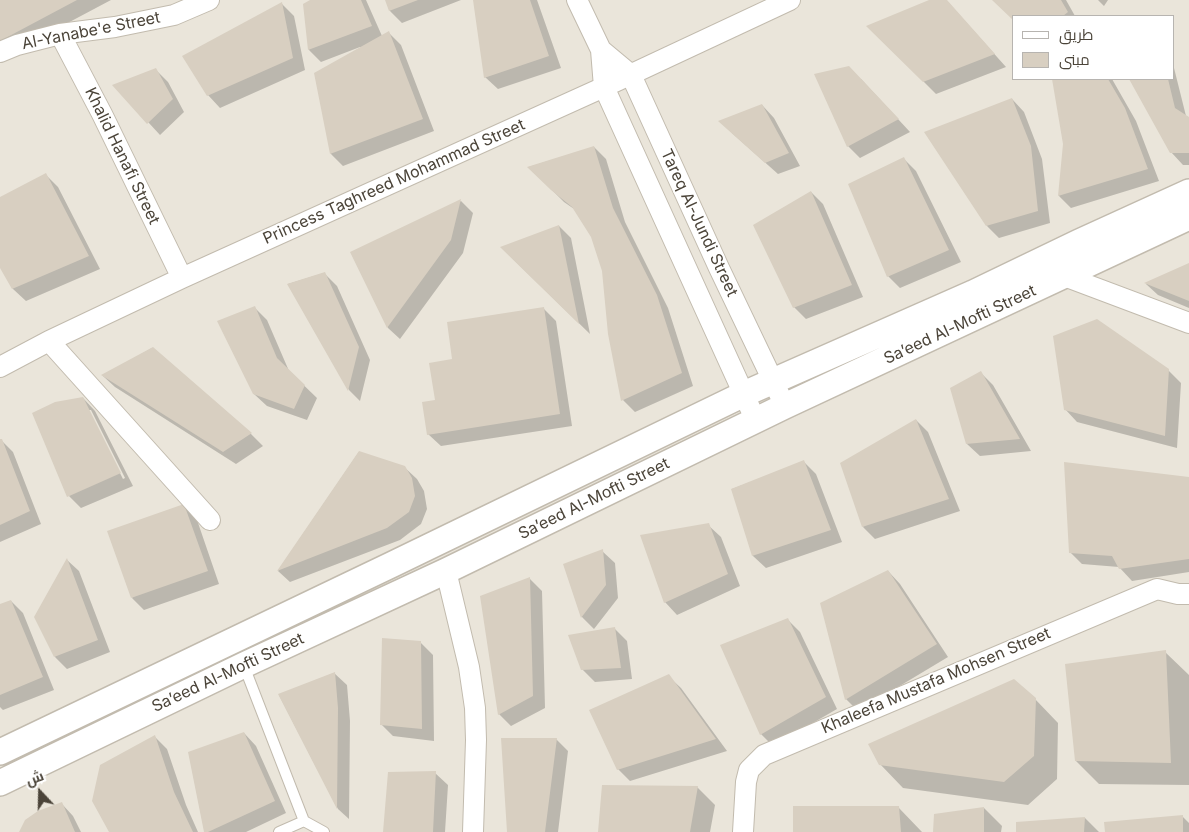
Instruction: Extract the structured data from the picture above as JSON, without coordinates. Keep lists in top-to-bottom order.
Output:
{
  "streets": {
    "street": [
      "Al-Yanabe'e Street",
      "Khalid Hanafi Street",
      "Princess Taghreed Mohammad Street",
      "Tareq Al-Jundi Street",
      "Sa’eed Al-Mofti Street",
      "Khaleefa Mustafa Mohsen Street"
    ]
  },
  "crossings": [
    ["Al-Yanabe'e Street", "Khalid Hanafi Street"],
    ["Khalid Hanafi Street", "Princess Taghreed Mohammad Street"],
    ["Princess Taghreed Mohammad Street", "Tareq Al-Jundi Street"],
    ["Tareq Al-Jundi Street", "Sa’eed Al-Mofti Street"]
  ],
  "legend": ["طريق", "مبنى"],
  "north": "top"
}
